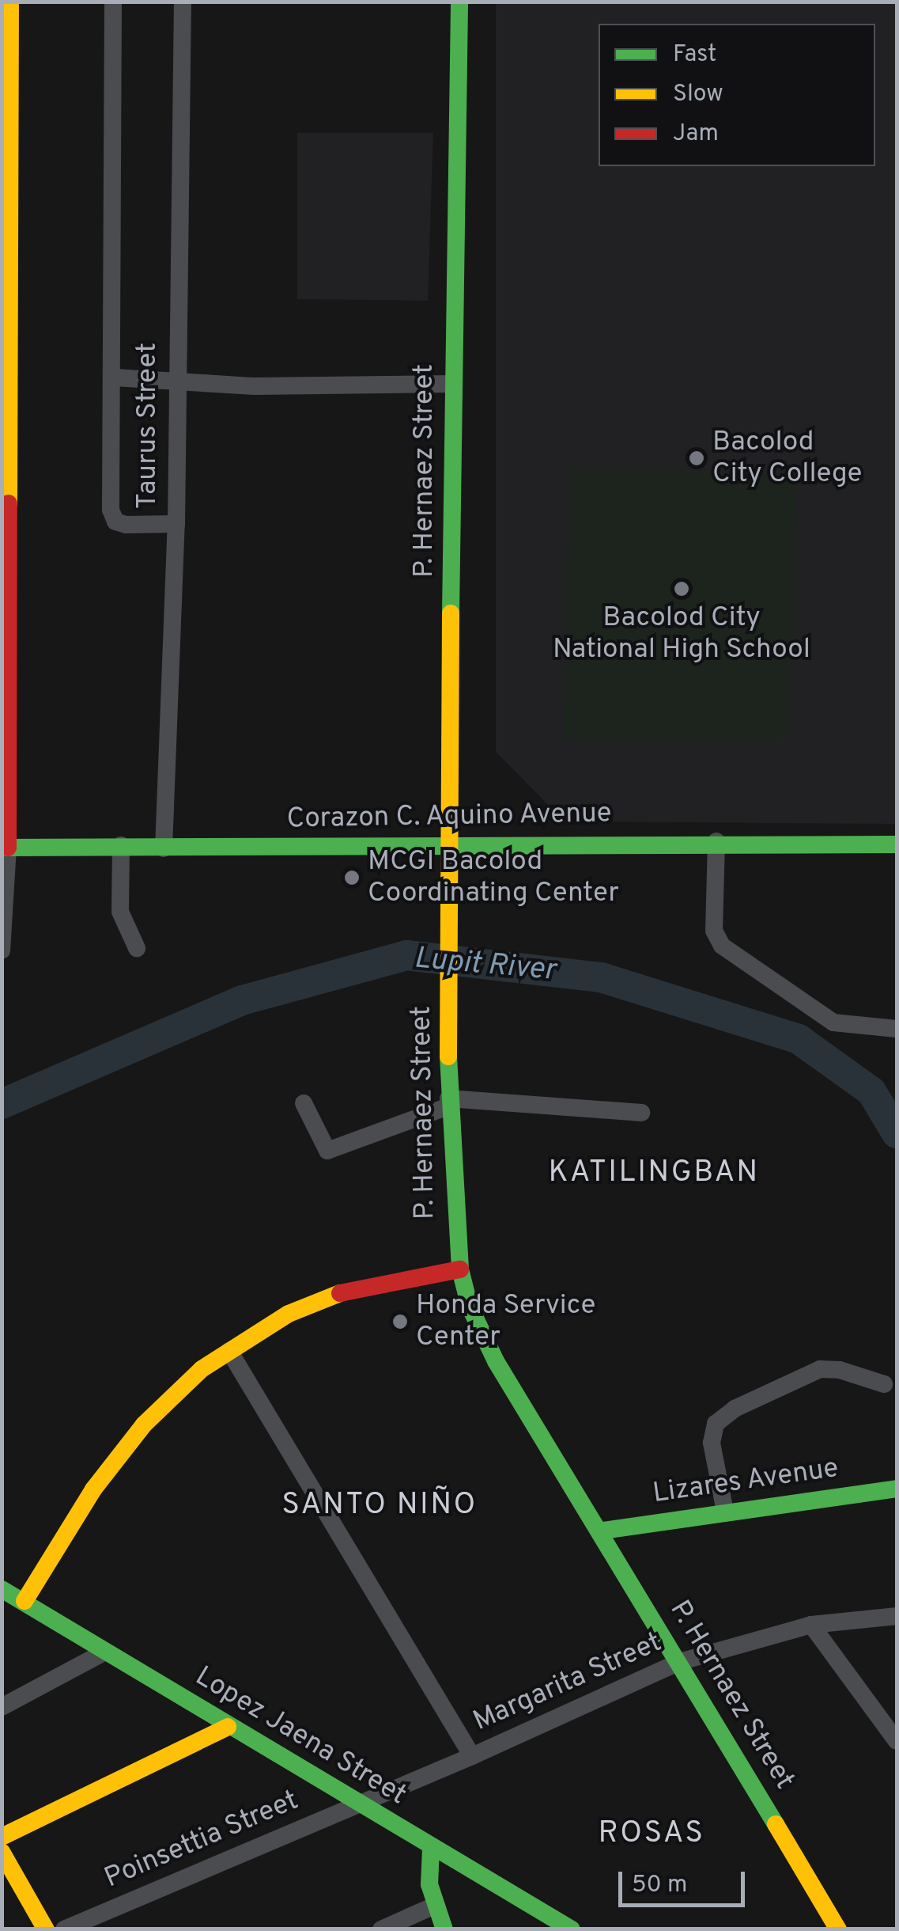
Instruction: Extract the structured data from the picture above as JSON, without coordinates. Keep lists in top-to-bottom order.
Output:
{
  "streets": {
    "main road": [
      "P. Hernaez Street",
      "Corazon C. Aquino Avenue",
      "Lizares Avenue",
      "Lopez Jaena Street"
    ],
    "street": ["Taurus Street", "Margarita Street", "Poinsettia Street"]
  },
  "crossings": [
    ["Taurus Street", "Corazon C. Aquino Avenue"],
    ["P. Hernaez Street", "Corazon C. Aquino Avenue"],
    ["P. Hernaez Street", "Lizares Avenue"],
    ["P. Hernaez Street", "Margarita Street"],
    ["Margarita Street", "Lopez Jaena Street"],
    ["Margarita Street", "Poinsettia Street"],
    ["Lopez Jaena Street", "Poinsettia Street"]
  ],
  "districts": ["KATILINGBAN", "SANTO NIÑO", "ROSAS"],
  "water": ["Lupit River"],
  "places": [
    "Bacolod City College",
    "Bacolod City National High School",
    "MCGI Bacolod Coordinating Center",
    "Honda Service Center"
  ],
  "legend": ["Fast", "Slow", "Jam"],
  "scale_bar": "50 m"
}
